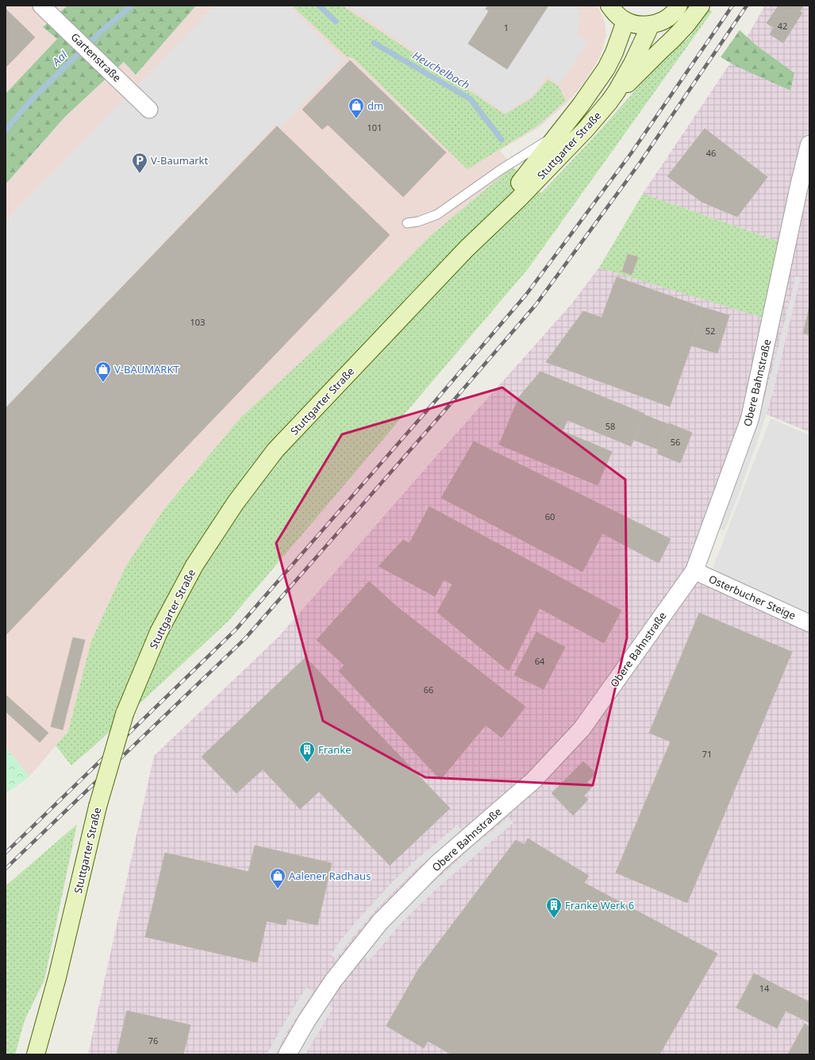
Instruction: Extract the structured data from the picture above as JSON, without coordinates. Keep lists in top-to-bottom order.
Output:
{
  "streets": {
    "main road": ["Stuttgarter Straße"],
    "street": ["Gartenstraße", "Obere Bahnstraße", "Osterbucher Steige"]
  },
  "crossings": [
    ["Obere Bahnstraße", "Osterbucher Steige"]
  ],
  "water": ["Aal", "Heuchelbach"],
  "places": {
    "shop": ["dm", "V-BAUMARKT", "Aalener Radhaus"],
    "parking": ["V-Baumarkt"],
    "building": ["Franke", "Franke Werk 6"]
  },
  "house_numbers": [
    "42",
    "1",
    "101",
    "46",
    "103",
    "52",
    "58",
    "56",
    "60",
    "64",
    "66",
    "71",
    "14",
    "76"
  ]
}
